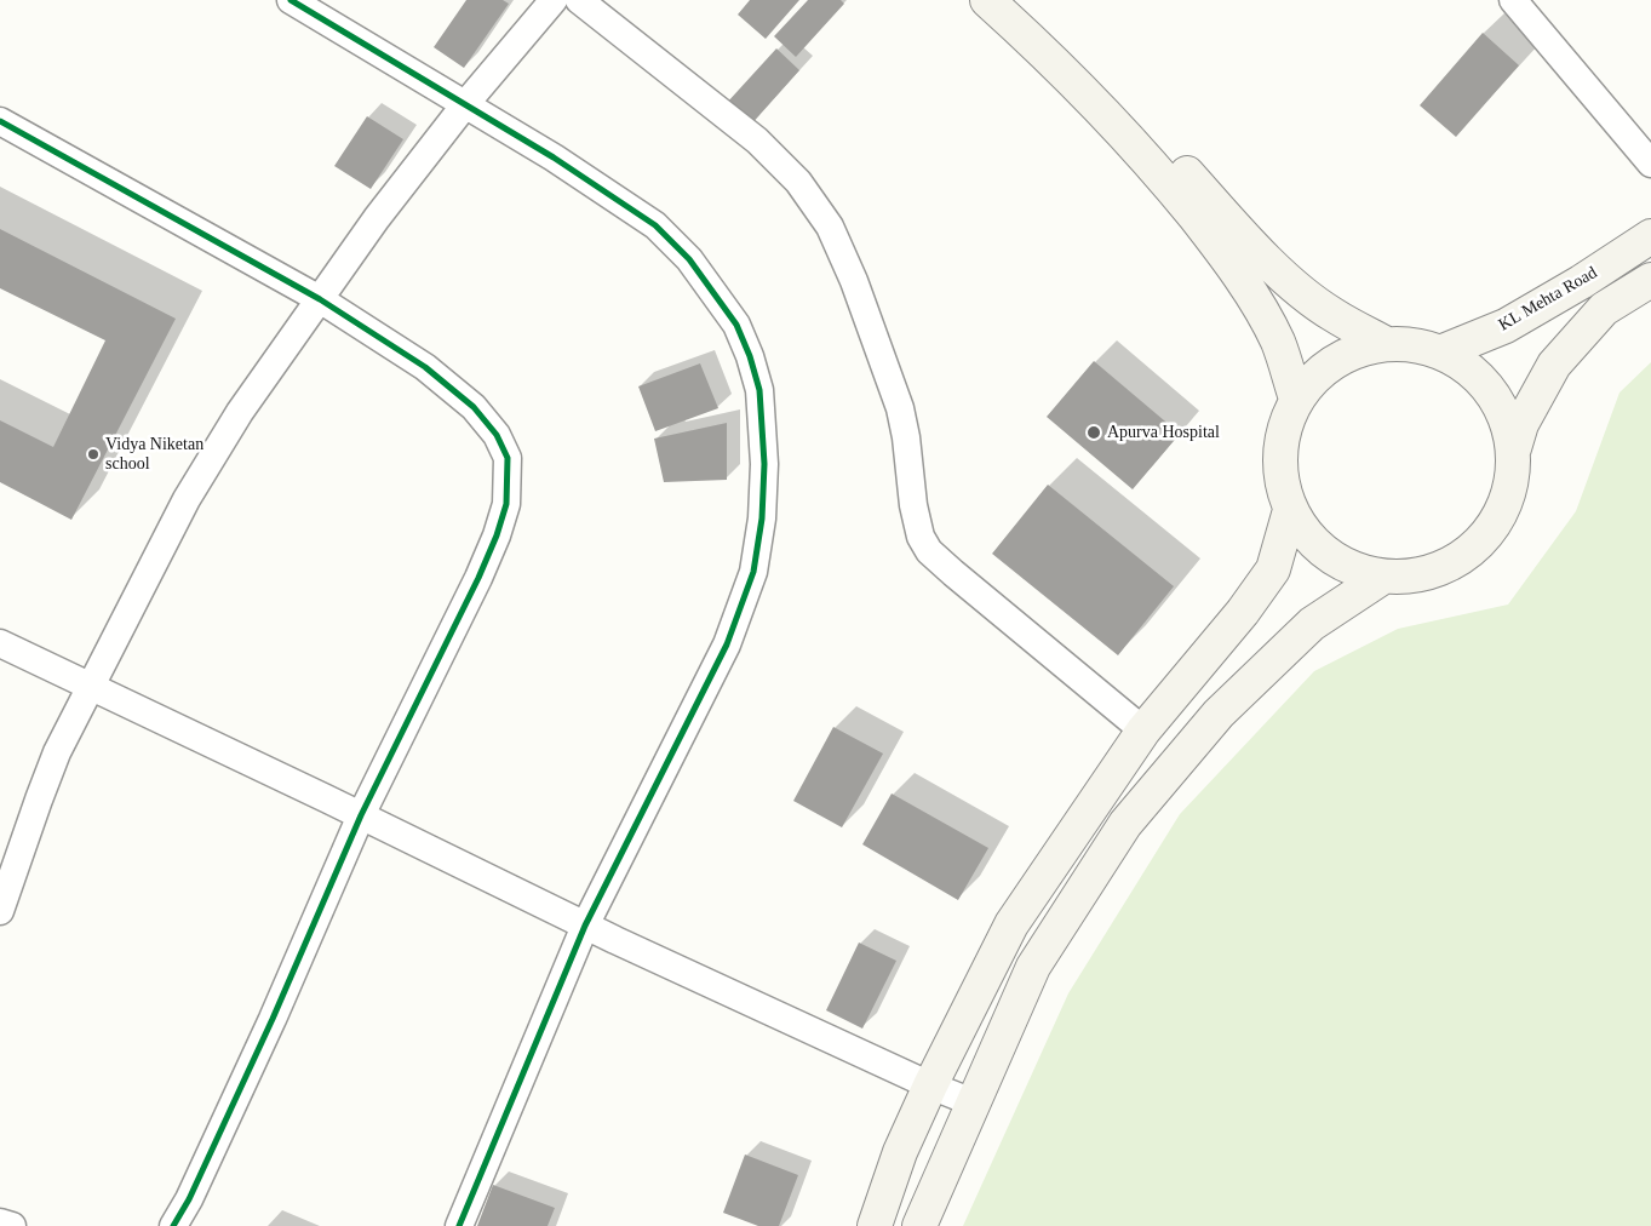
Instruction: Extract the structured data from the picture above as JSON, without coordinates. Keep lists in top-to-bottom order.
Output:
{
  "streets": {
    "street": ["KL Mehta Road"]
  },
  "places": ["Apurva Hospital", "Vidya Niketan school"]
}
